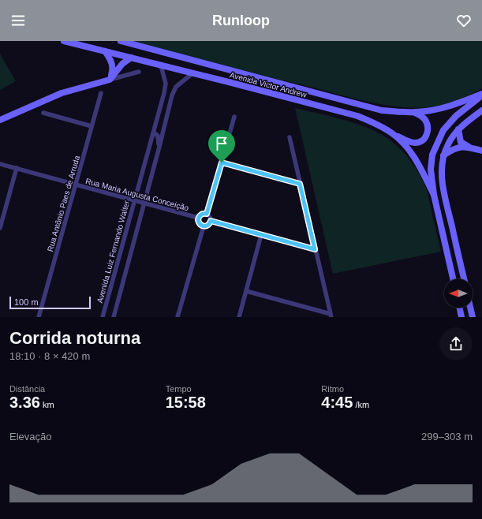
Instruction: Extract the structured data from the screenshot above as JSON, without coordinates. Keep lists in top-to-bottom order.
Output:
{
  "streets": {
    "main road": ["Avenida Victor Andrew"],
    "street": ["Rua Maria Augusta Conceição", "Rua Antônio Paes de Arruda", "Avenida Luiz Fernando Walter"]
  },
  "crossings": [
    ["Avenida Victor Andrew", "Avenida Luiz Fernando Walter"],
    ["Rua Maria Augusta Conceição", "Rua Antônio Paes de Arruda"],
    ["Rua Maria Augusta Conceição", "Avenida Luiz Fernando Walter"]
  ],
  "scale_bar": "100 m",
  "north": "left",
  "page": {
    "header": "Runloop",
    "scale": "100 m",
    "heading": ["Corrida noturna", "18:10 · 8 × 420 m"],
    "stats": [
      ["Distância", "3.36 km"],
      ["Tempo", "15:58"],
      ["Ritmo", "4:45 /km"]
    ],
    "chart": ["Elevação", "299–303 m"]
  }
}
